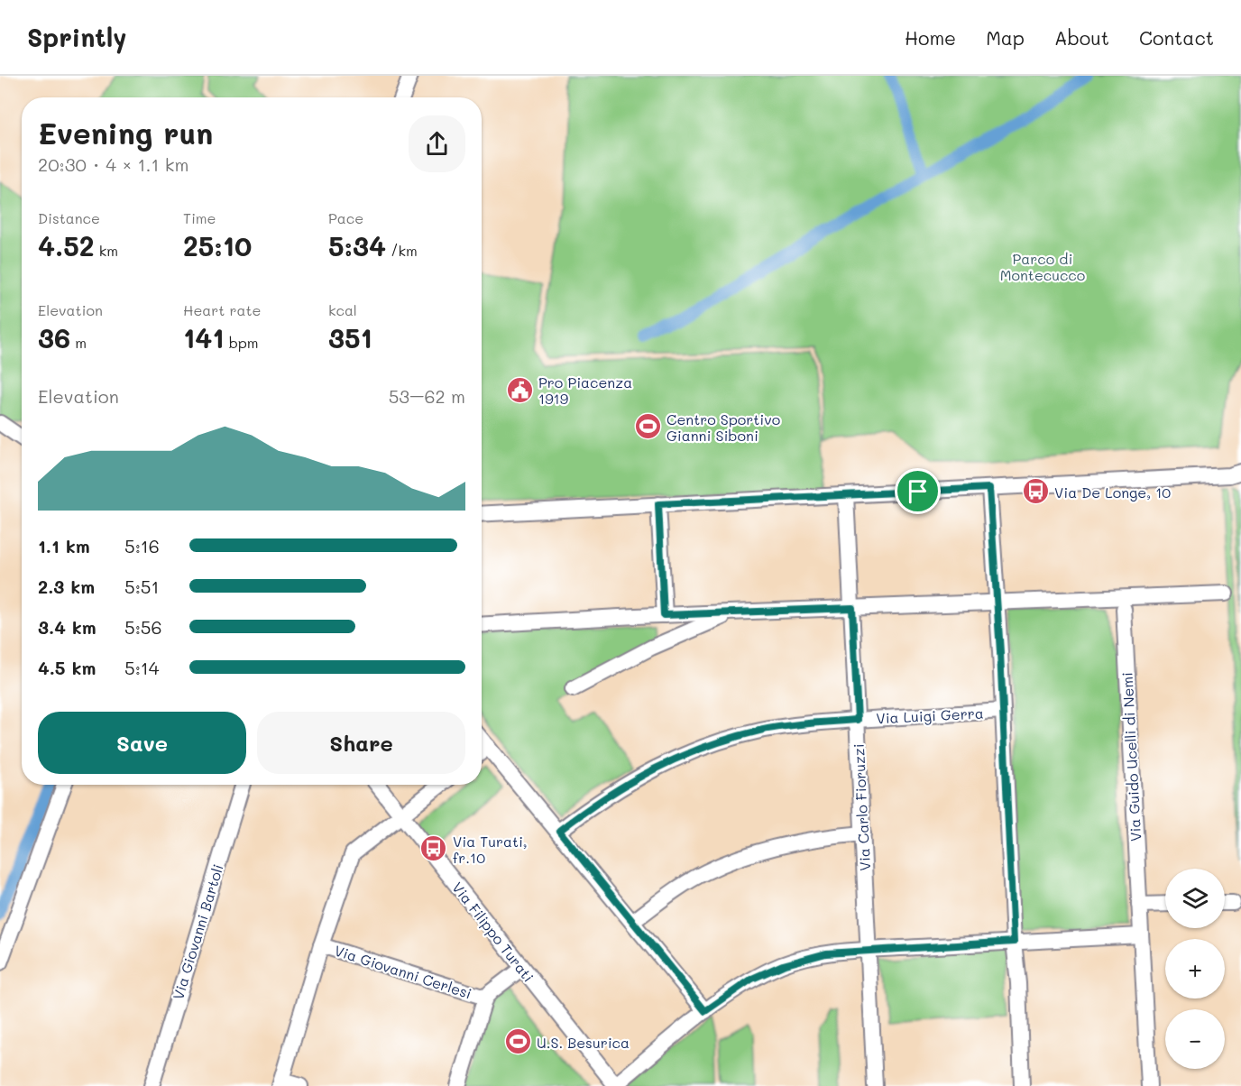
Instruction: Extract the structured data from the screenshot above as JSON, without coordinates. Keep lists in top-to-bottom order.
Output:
{
  "streets": {
    "street": [
      "Via Luigi Gerra",
      "Via Guido Ucelli di Nemi",
      "Via Carlo Fioruzzi",
      "Via Giovanni Bartoli",
      "Via Filippo Turati",
      "Via Giovanni Cerlesi"
    ]
  },
  "crossings": [
    ["Via Luigi Gerra", "Via Carlo Fioruzzi"],
    ["Via Filippo Turati", "Via Giovanni Cerlesi"]
  ],
  "parks": ["Parco di Montecucco"],
  "places": {
    "public building": ["Pro Piacenza 1919"],
    "sports": ["Centro Sportivo Gianni Siboni", "U.S. Besurica"],
    "bus stop": ["Via De Longe, 10", "Via Turati, fr.10"]
  },
  "page": {
    "header": "Sprintly",
    "nav": [
      "Home",
      "Map",
      "About",
      "Contact"
    ],
    "heading": ["Evening run", "20:30 · 4 × 1.1 km"],
    "stats": [
      ["Distance", "4.52 km"],
      ["Time", "25:10"],
      ["Pace", "5:34 /km"],
      ["Elevation", "36 m"],
      ["Heart rate", "141 bpm"],
      ["kcal", "351"]
    ],
    "chart": ["Elevation", "53–62 m"],
    "list": [
      {
        "name": "1.1 km",
        "note": "5:16"
      },
      {
        "name": "2.3 km",
        "note": "5:51"
      },
      {
        "name": "3.4 km",
        "note": "5:56"
      },
      {
        "name": "4.5 km",
        "note": "5:14"
      }
    ],
    "buttons": ["Save", "Share"],
    "map_buttons": ["+", "−"]
  }
}
